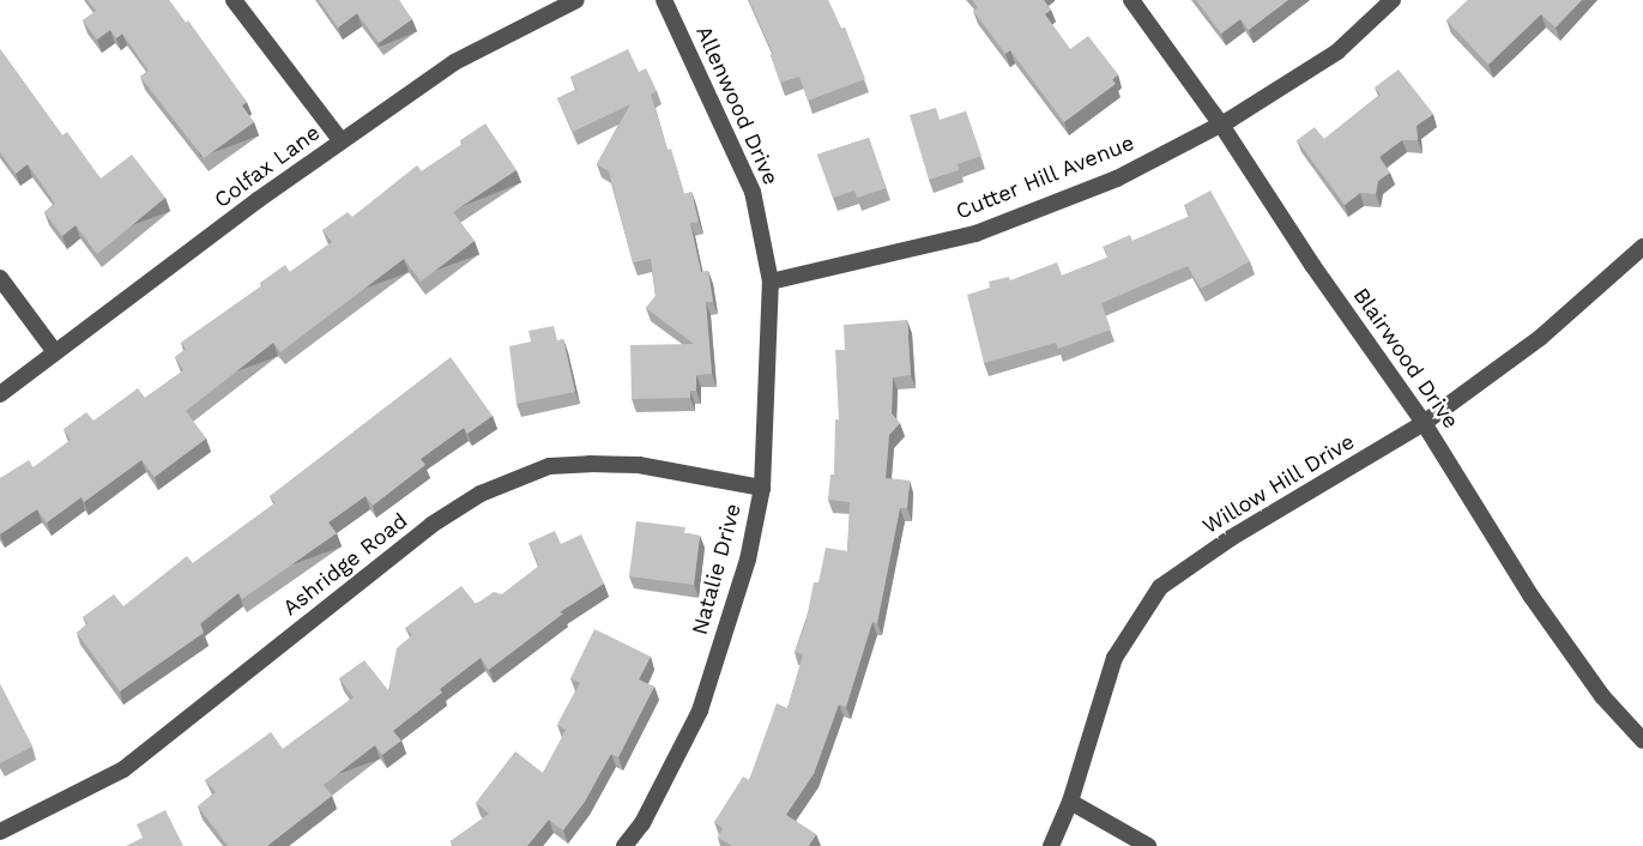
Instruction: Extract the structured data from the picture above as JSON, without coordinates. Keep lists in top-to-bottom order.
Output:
{
  "streets": {
    "street": [
      "Allenwood Drive",
      "Colfax Lane",
      "Cutter Hill Avenue",
      "Blairwood Drive",
      "Willow Hill Drive",
      "Ashridge Road",
      "Natalie Drive"
    ]
  },
  "crossings": [
    ["Allenwood Drive", "Cutter Hill Avenue"],
    ["Allenwood Drive", "Natalie Drive"],
    ["Cutter Hill Avenue", "Blairwood Drive"],
    ["Cutter Hill Avenue", "Natalie Drive"],
    ["Blairwood Drive", "Willow Hill Drive"],
    ["Ashridge Road", "Natalie Drive"]
  ]
}
